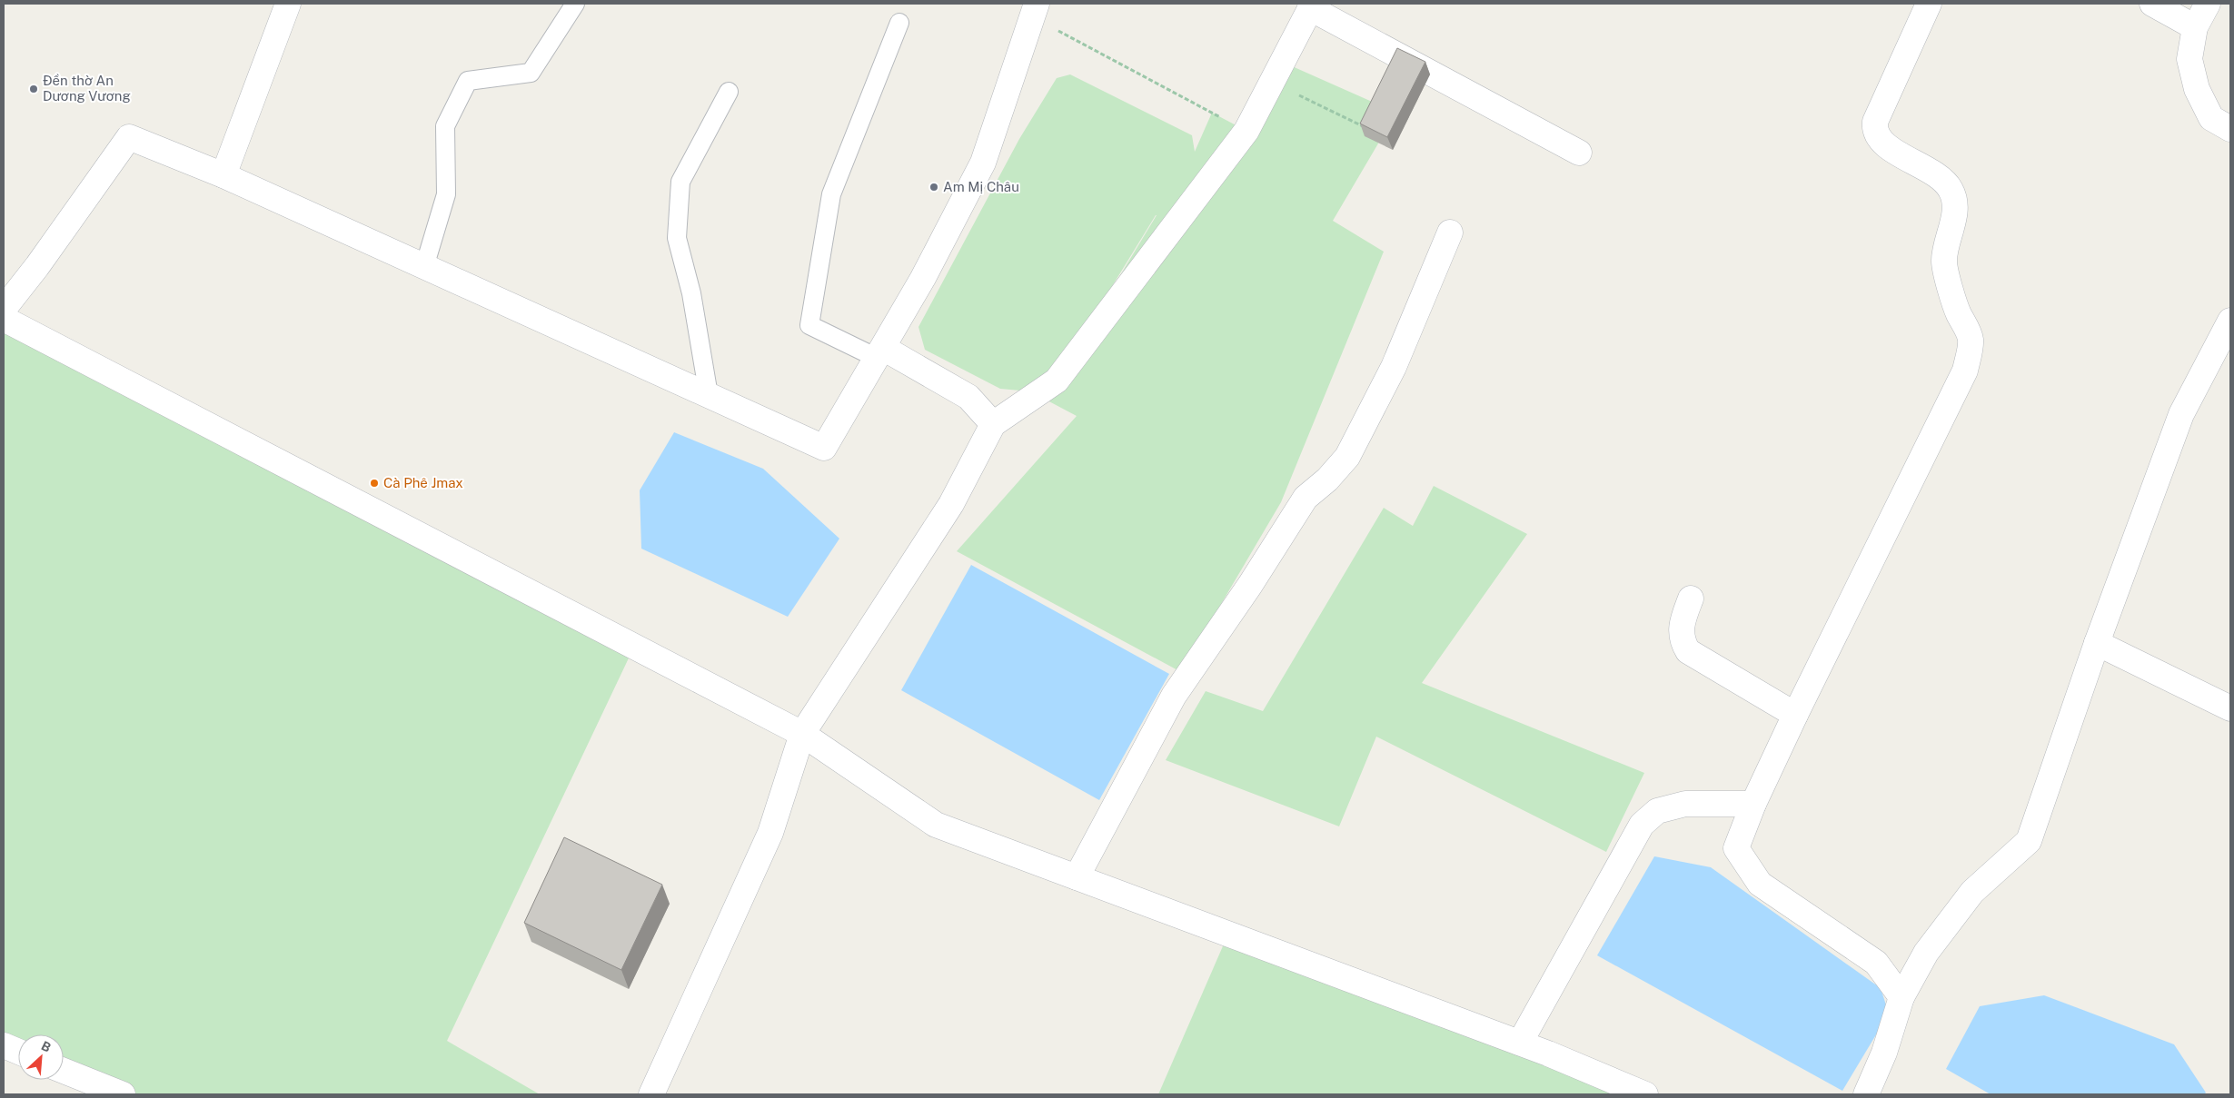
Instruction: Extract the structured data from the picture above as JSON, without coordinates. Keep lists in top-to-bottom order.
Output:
{
  "places": ["Đền thờ An Dương Vương", "Am Mị Châu", "Cà Phê Jmax"],
  "north": "top right"
}
